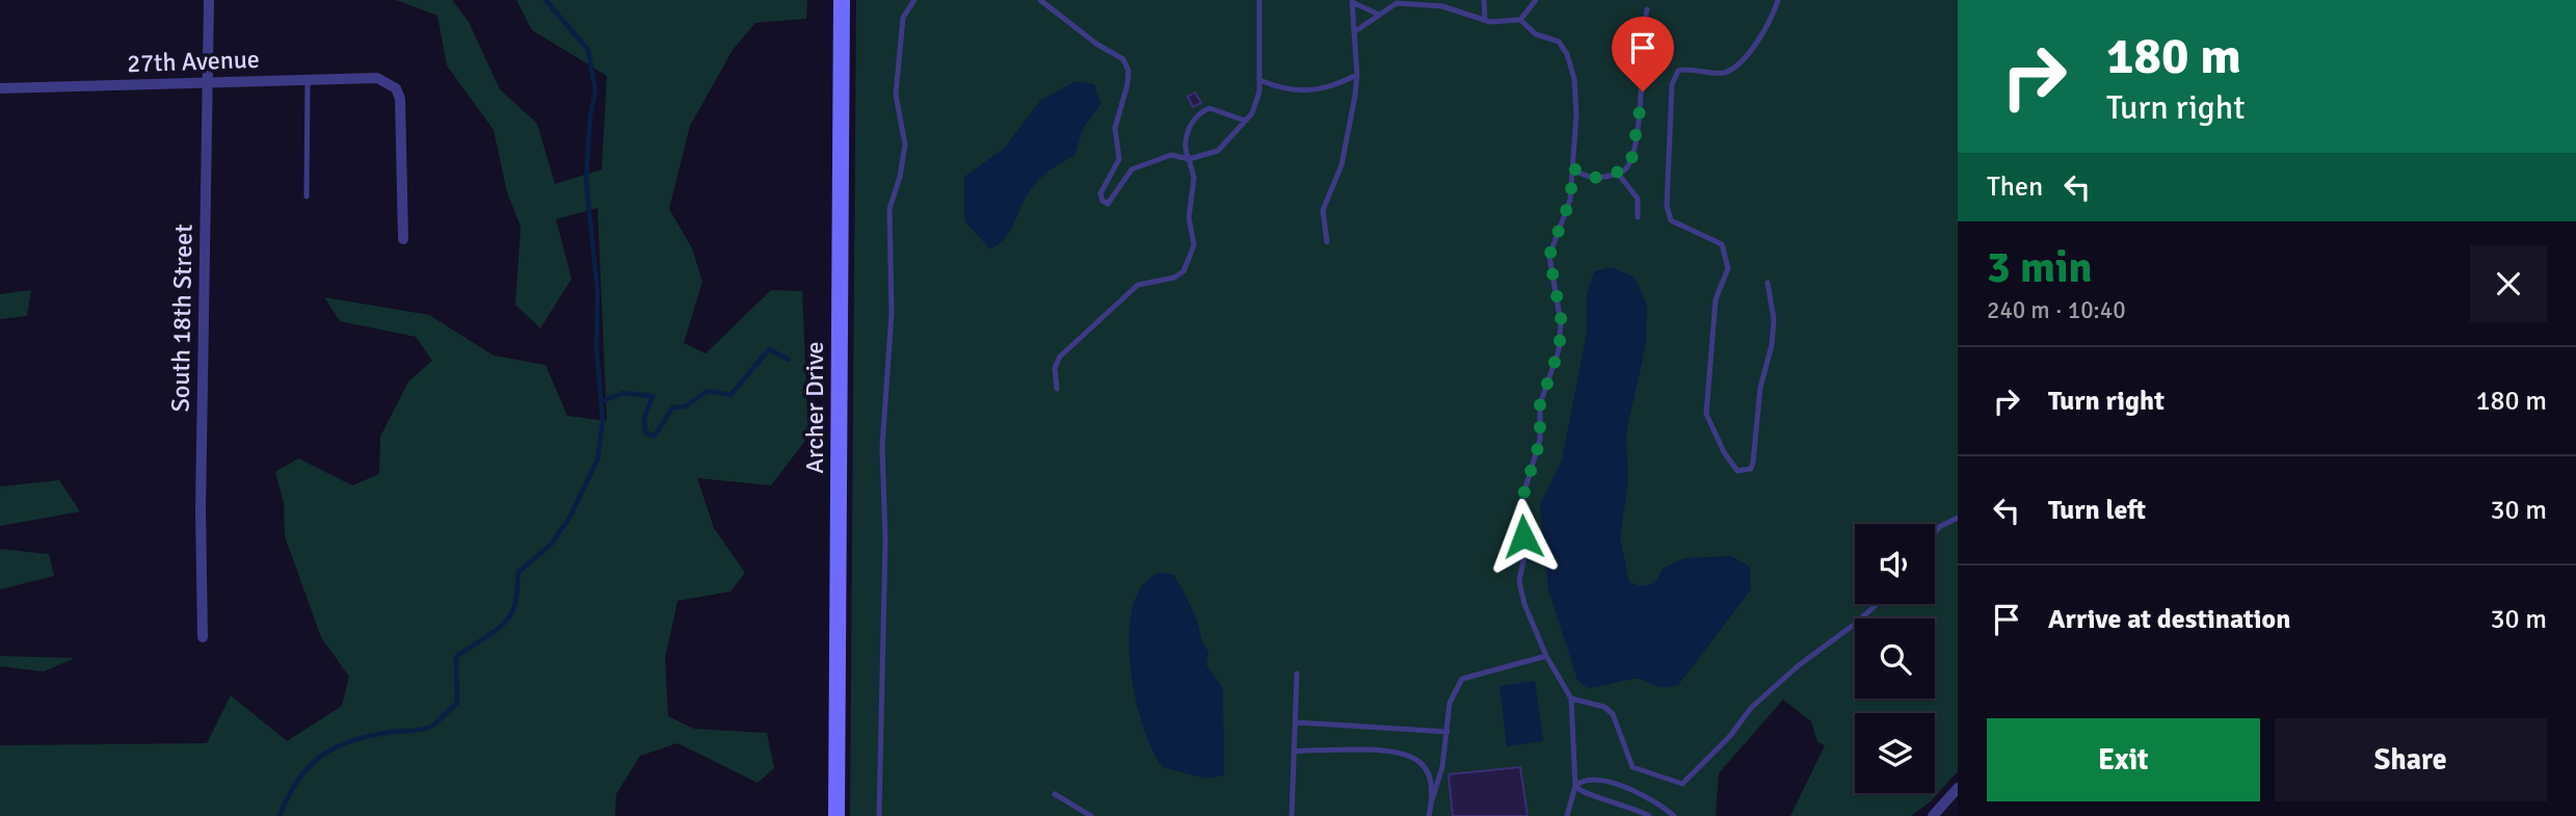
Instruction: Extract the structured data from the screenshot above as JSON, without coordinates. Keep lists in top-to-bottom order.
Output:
{
  "streets": {
    "street": ["27th Avenue", "South 18th Street", "Archer Drive"]
  },
  "crossings": [
    ["27th Avenue", "South 18th Street"]
  ],
  "page": {
    "turn": ["180 m", "Turn right"],
    "then": "Then",
    "heading": ["3 min", "240 m · 10:40"],
    "list": [
      {
        "name": "Turn right",
        "value": "180 m"
      },
      {
        "name": "Turn left",
        "value": "30 m"
      },
      {
        "name": "Arrive at destination",
        "value": "30 m"
      }
    ],
    "buttons": ["Exit", "Share"]
  }
}
